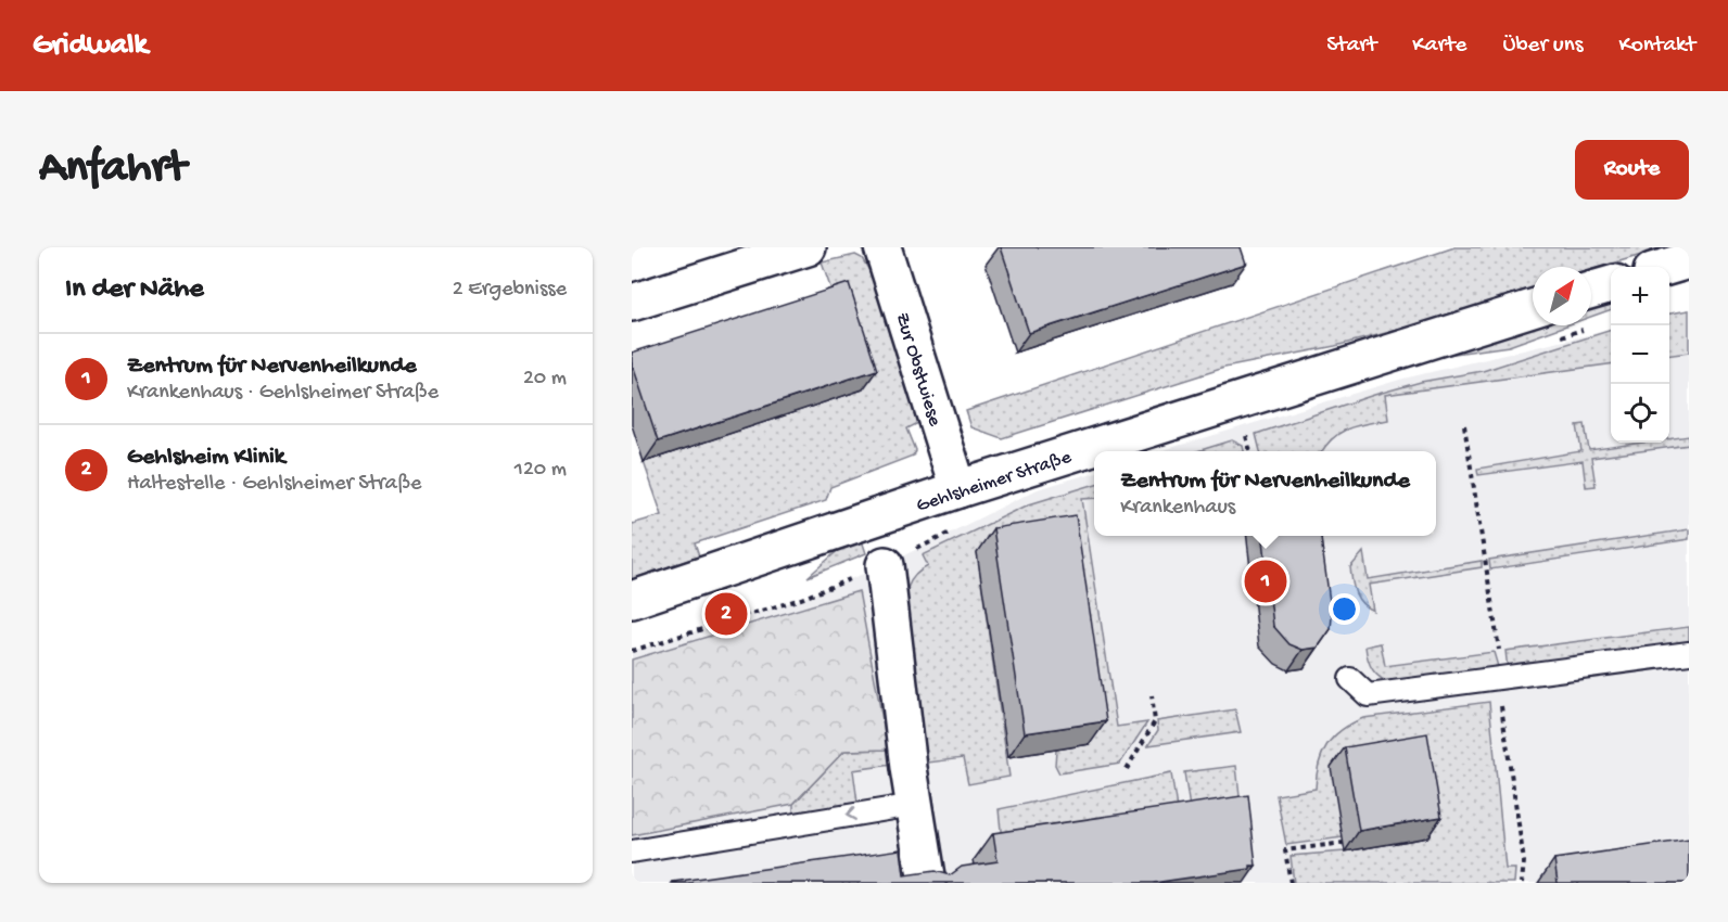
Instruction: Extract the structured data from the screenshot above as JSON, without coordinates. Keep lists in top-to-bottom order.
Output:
{
  "streets": {
    "street": ["Zur Obstwiese", "Gehlsheimer Straße"]
  },
  "crossings": [
    ["Zur Obstwiese", "Gehlsheimer Straße"]
  ],
  "north": "top right",
  "page": {
    "header": "Gridwalk",
    "nav": [
      "Start",
      "Karte",
      "Über uns",
      "Kontakt"
    ],
    "buttons": "Route",
    "title": "Anfahrt",
    "heading": ["In der Nähe", "2 Ergebnisse"],
    "map_buttons": ["+", "−"],
    "list": [
      {
        "mark": "1",
        "name": "Zentrum für Nervenheilkunde",
        "note": "Krankenhaus · Gehlsheimer Straße",
        "value": "20 m"
      },
      {
        "mark": "2",
        "name": "Gehlsheim Klinik",
        "note": "Haltestelle · Gehlsheimer Straße",
        "value": "120 m"
      }
    ],
    "popup": ["Zentrum für Nervenheilkunde", "Krankenhaus"],
    "pins": ["1", "2"]
  }
}
